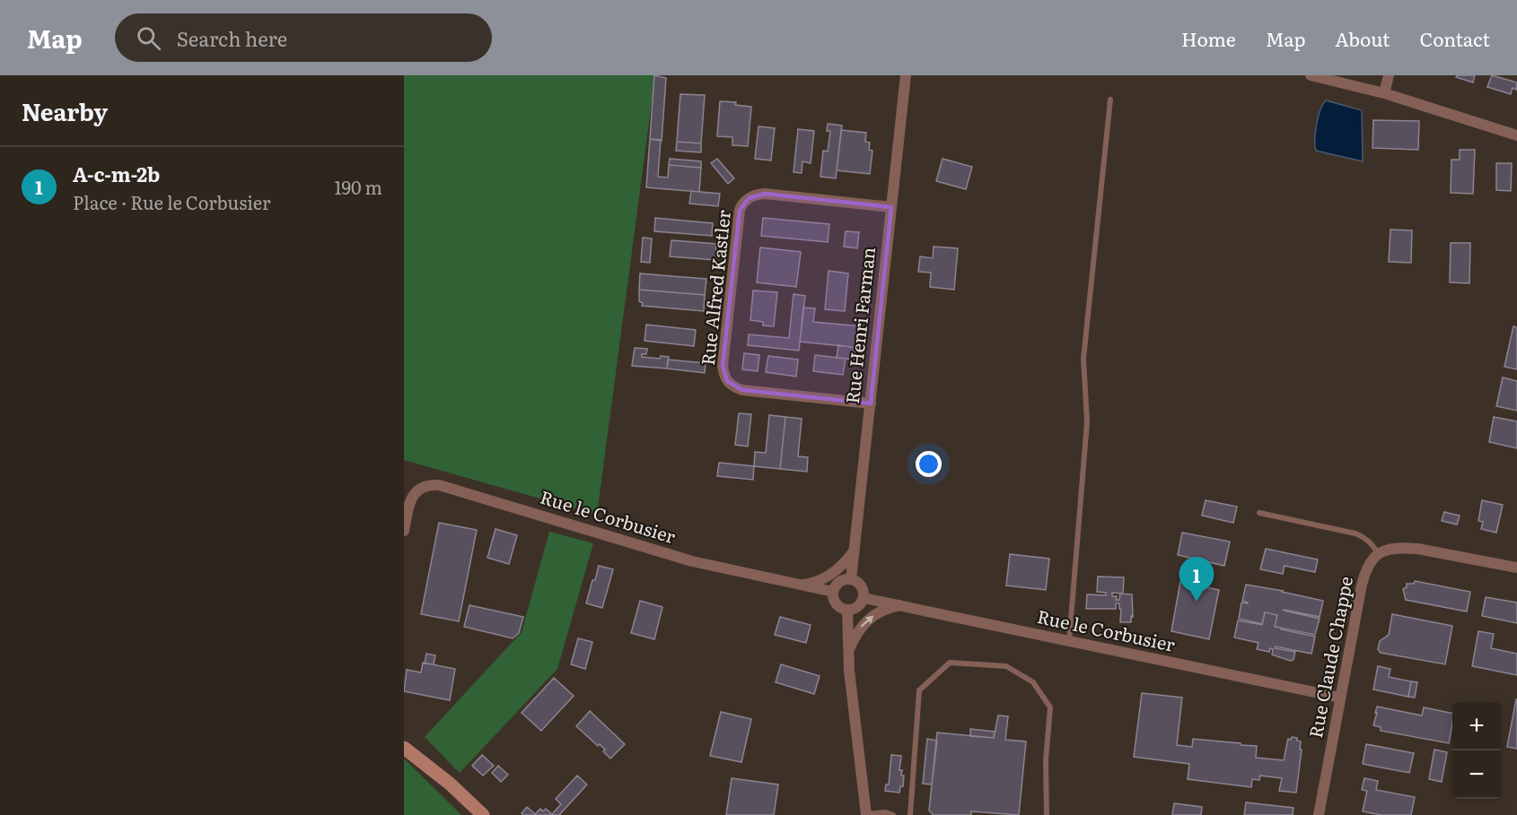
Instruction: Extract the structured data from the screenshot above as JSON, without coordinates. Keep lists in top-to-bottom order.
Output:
{
  "streets": {
    "street": [
      "Rue Alfred Kastler",
      "Rue Henri Farman",
      "Rue le Corbusier",
      "Rue Claude Chappe"
    ]
  },
  "crossings": [
    ["Rue Alfred Kastler", "Rue Henri Farman"],
    ["Rue Henri Farman", "Rue le Corbusier"],
    ["Rue le Corbusier", "Rue Claude Chappe"]
  ],
  "page": {
    "header": "Map",
    "search": "Search here",
    "nav": [
      "Home",
      "Map",
      "About",
      "Contact"
    ],
    "heading": "Nearby",
    "list": [
      {
        "mark": "1",
        "name": "A-c-m-2b",
        "note": "Place · Rue le Corbusier",
        "value": "190 m"
      }
    ],
    "pins": "1",
    "map_buttons": ["+", "−"]
  }
}
